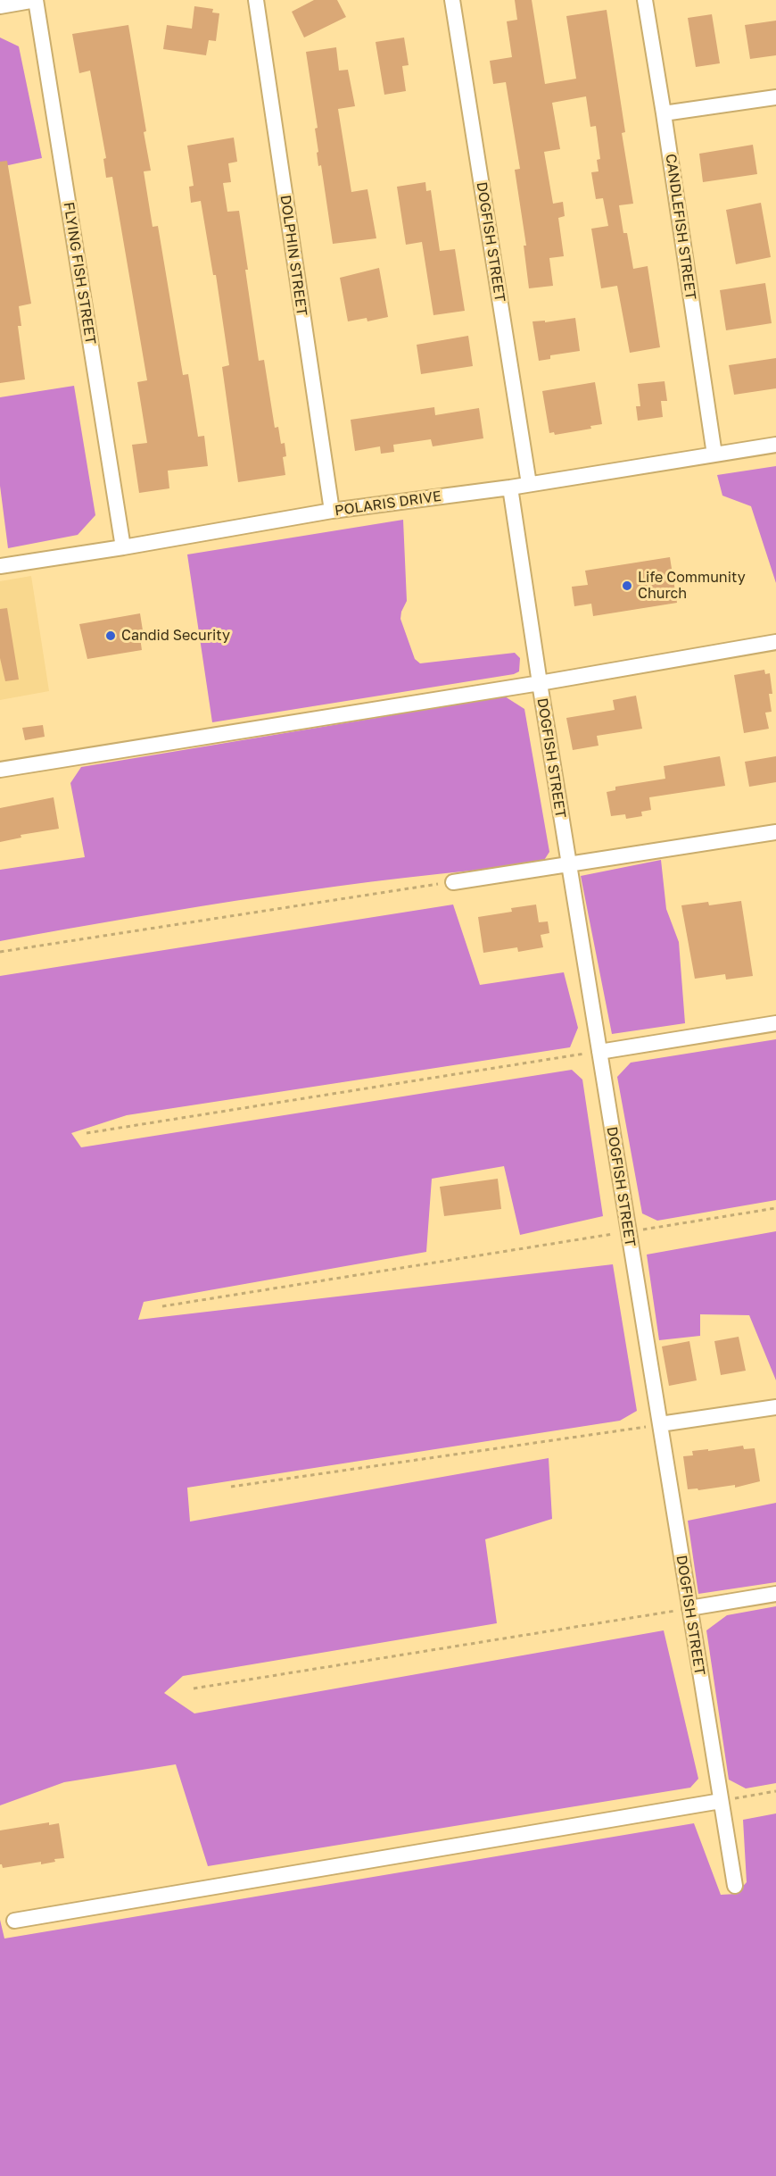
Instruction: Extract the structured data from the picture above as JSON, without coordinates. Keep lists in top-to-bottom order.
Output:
{
  "streets": {
    "street": [
      "CANDLEFISH STREET",
      "DOGFISH STREET",
      "DOLPHIN STREET",
      "FLYING FISH STREET",
      "POLARIS DRIVE"
    ]
  },
  "crossings": [
    ["CANDLEFISH STREET", "POLARIS DRIVE"],
    ["DOGFISH STREET", "POLARIS DRIVE"],
    ["DOLPHIN STREET", "POLARIS DRIVE"],
    ["FLYING FISH STREET", "POLARIS DRIVE"]
  ],
  "places": ["Life Community Church", "Candid Security"]
}
